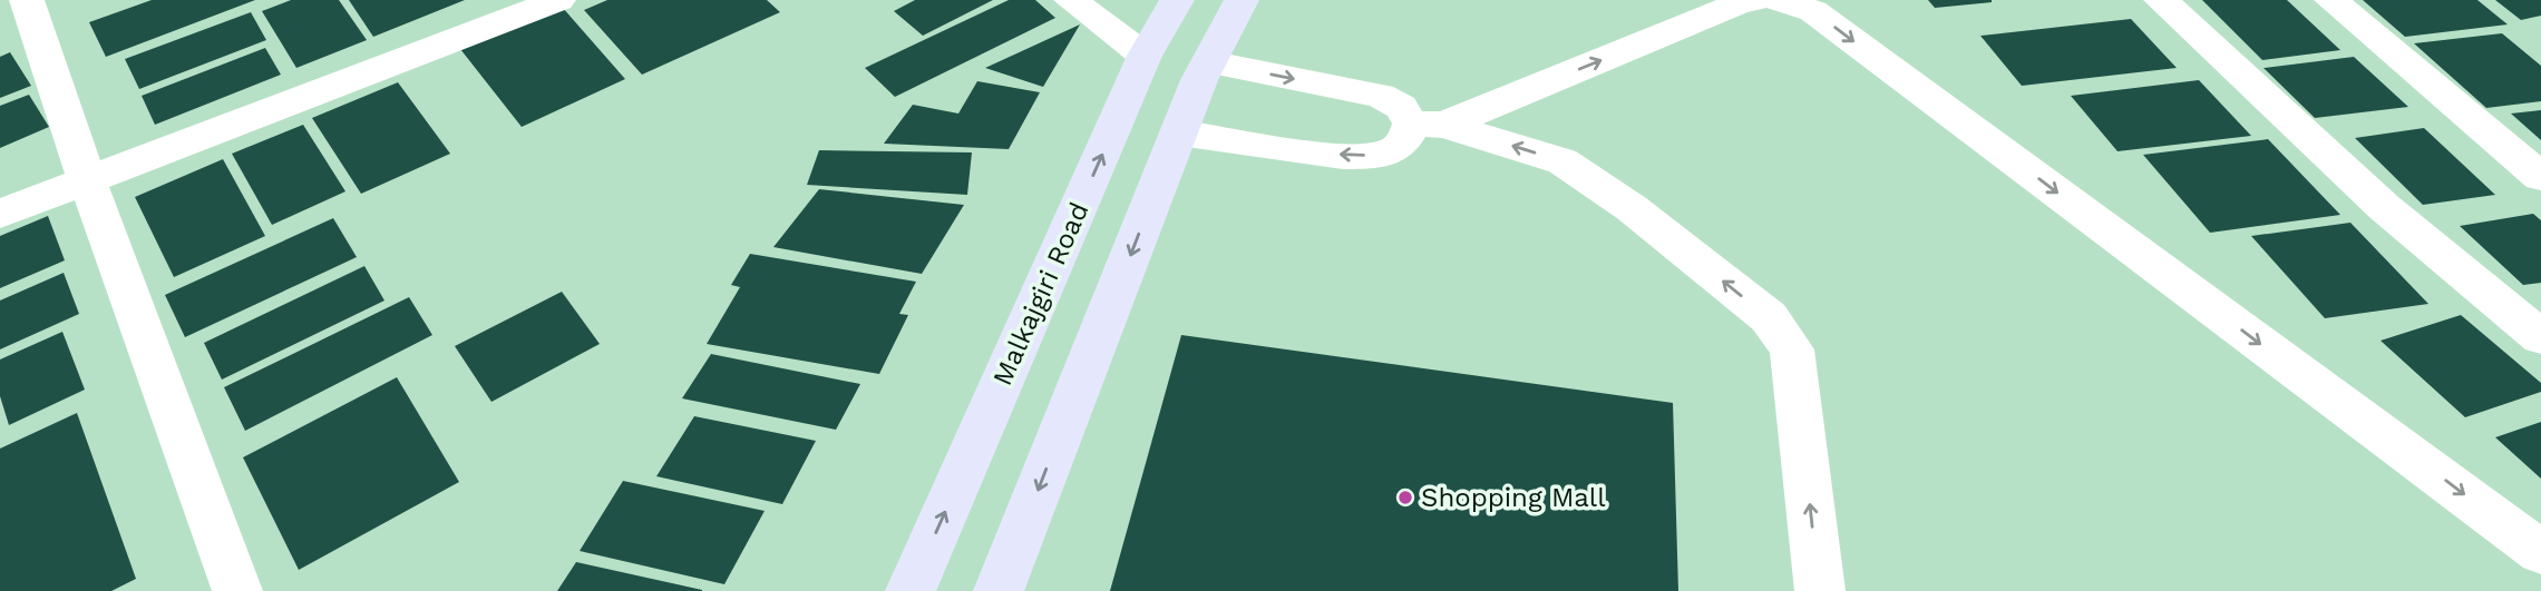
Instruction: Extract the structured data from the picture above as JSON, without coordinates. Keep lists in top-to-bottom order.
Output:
{
  "streets": {
    "main road": ["Malkajgiri Road"]
  },
  "places": ["Shopping Mall"]
}
